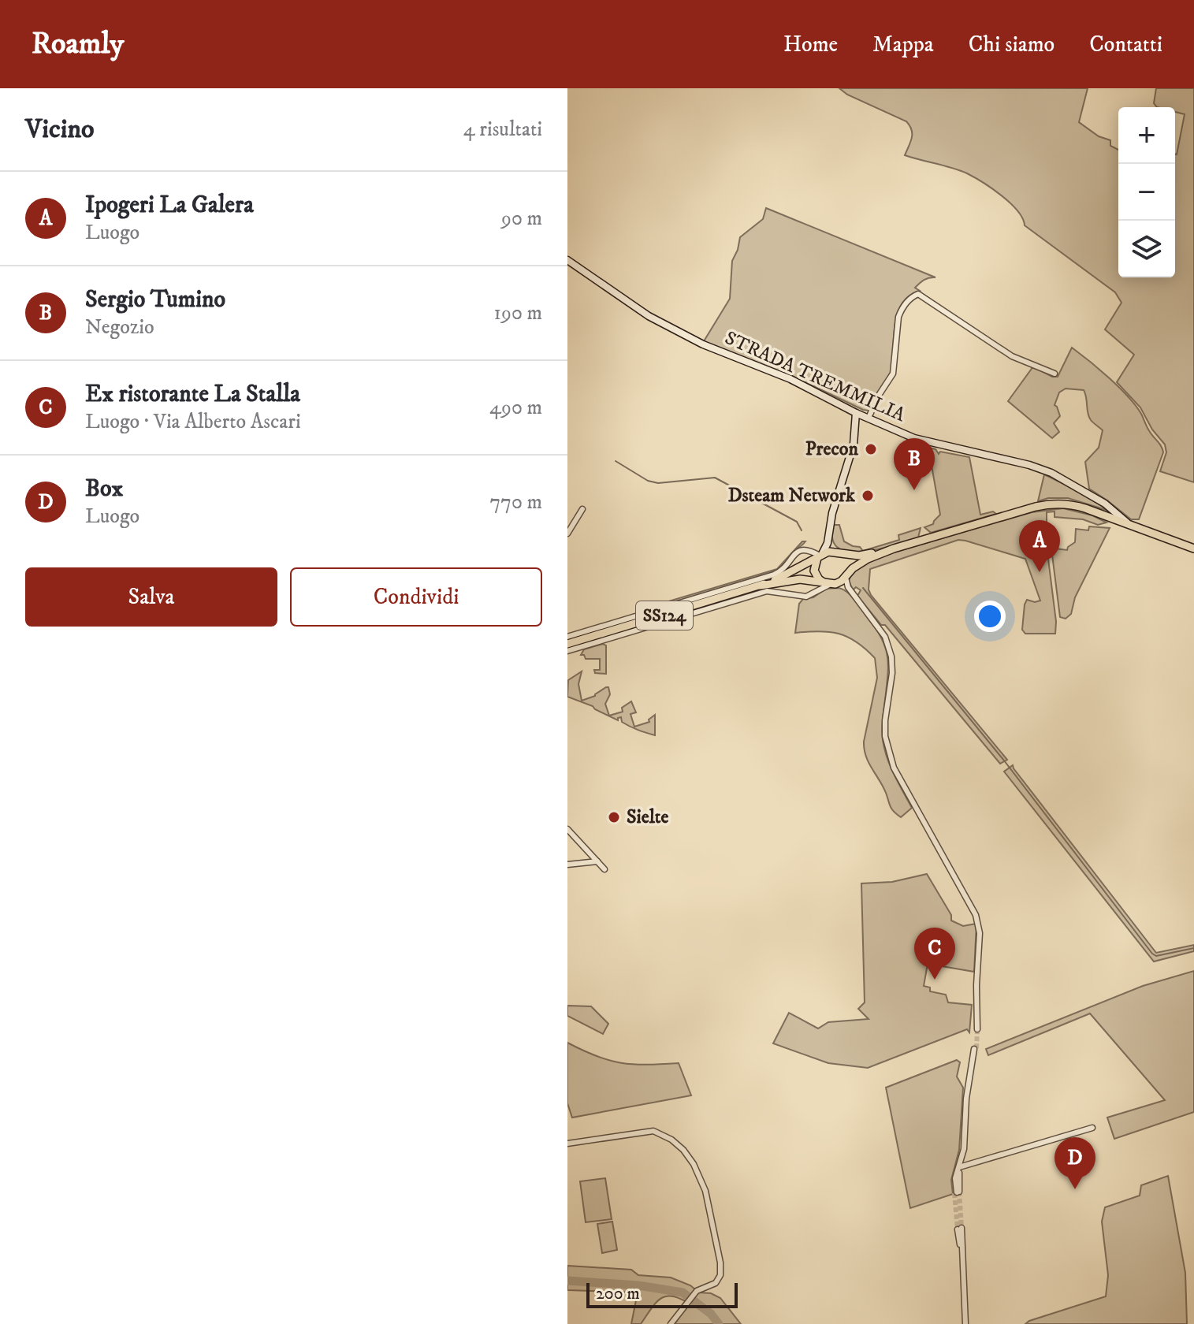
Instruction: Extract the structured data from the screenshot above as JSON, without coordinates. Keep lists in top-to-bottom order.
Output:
{
  "streets": {
    "main road": ["STRADA TREMMILIA", "SS124"]
  },
  "places": ["Precon", "Dsteam Network", "Sielte"],
  "scale_bar": "200 m",
  "page": {
    "header": "Roamly",
    "nav": [
      "Home",
      "Mappa",
      "Chi siamo",
      "Contatti"
    ],
    "heading": ["Vicino", "4 risultati"],
    "map_buttons": ["+", "−"],
    "list": [
      {
        "mark": "A",
        "name": "Ipogeri La Galera",
        "note": "Luogo",
        "value": "90 m"
      },
      {
        "mark": "B",
        "name": "Sergio Tumino",
        "note": "Negozio",
        "value": "190 m"
      },
      {
        "mark": "C",
        "name": "Ex ristorante La Stalla",
        "note": "Luogo · Via Alberto Ascari",
        "value": "490 m"
      },
      {
        "mark": "D",
        "name": "Box",
        "note": "Luogo",
        "value": "770 m"
      }
    ],
    "pins": [
      "B",
      "A",
      "C",
      "D"
    ],
    "buttons": ["Salva", "Condividi"],
    "scale": "200 m"
  }
}
